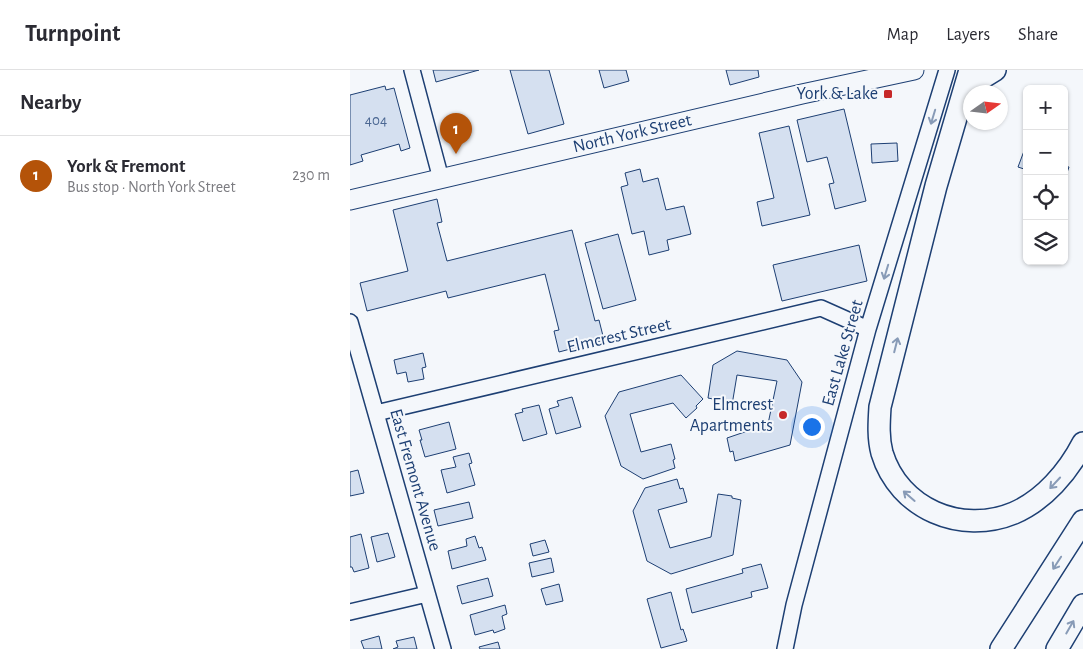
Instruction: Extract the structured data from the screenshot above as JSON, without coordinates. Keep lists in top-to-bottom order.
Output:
{
  "streets": {
    "main road": ["North York Street"],
    "street": ["Elmcrest Street", "East Lake Street", "East Fremont Avenue"]
  },
  "crossings": [
    ["Elmcrest Street", "East Lake Street"],
    ["Elmcrest Street", "East Fremont Avenue"]
  ],
  "one_way": ["East Lake Street"],
  "places": {
    "transit": ["York & Lake"],
    "other": ["Elmcrest Apartments"]
  },
  "house_numbers": ["404"],
  "north": "right",
  "page": {
    "header": "Turnpoint",
    "nav": ["Map", "Layers", "Share"],
    "heading": "Nearby",
    "map_buttons": ["+", "−"],
    "pins": "1",
    "list": [
      {
        "mark": "1",
        "name": "York & Fremont",
        "note": "Bus stop · North York Street",
        "value": "230 m"
      }
    ]
  }
}
